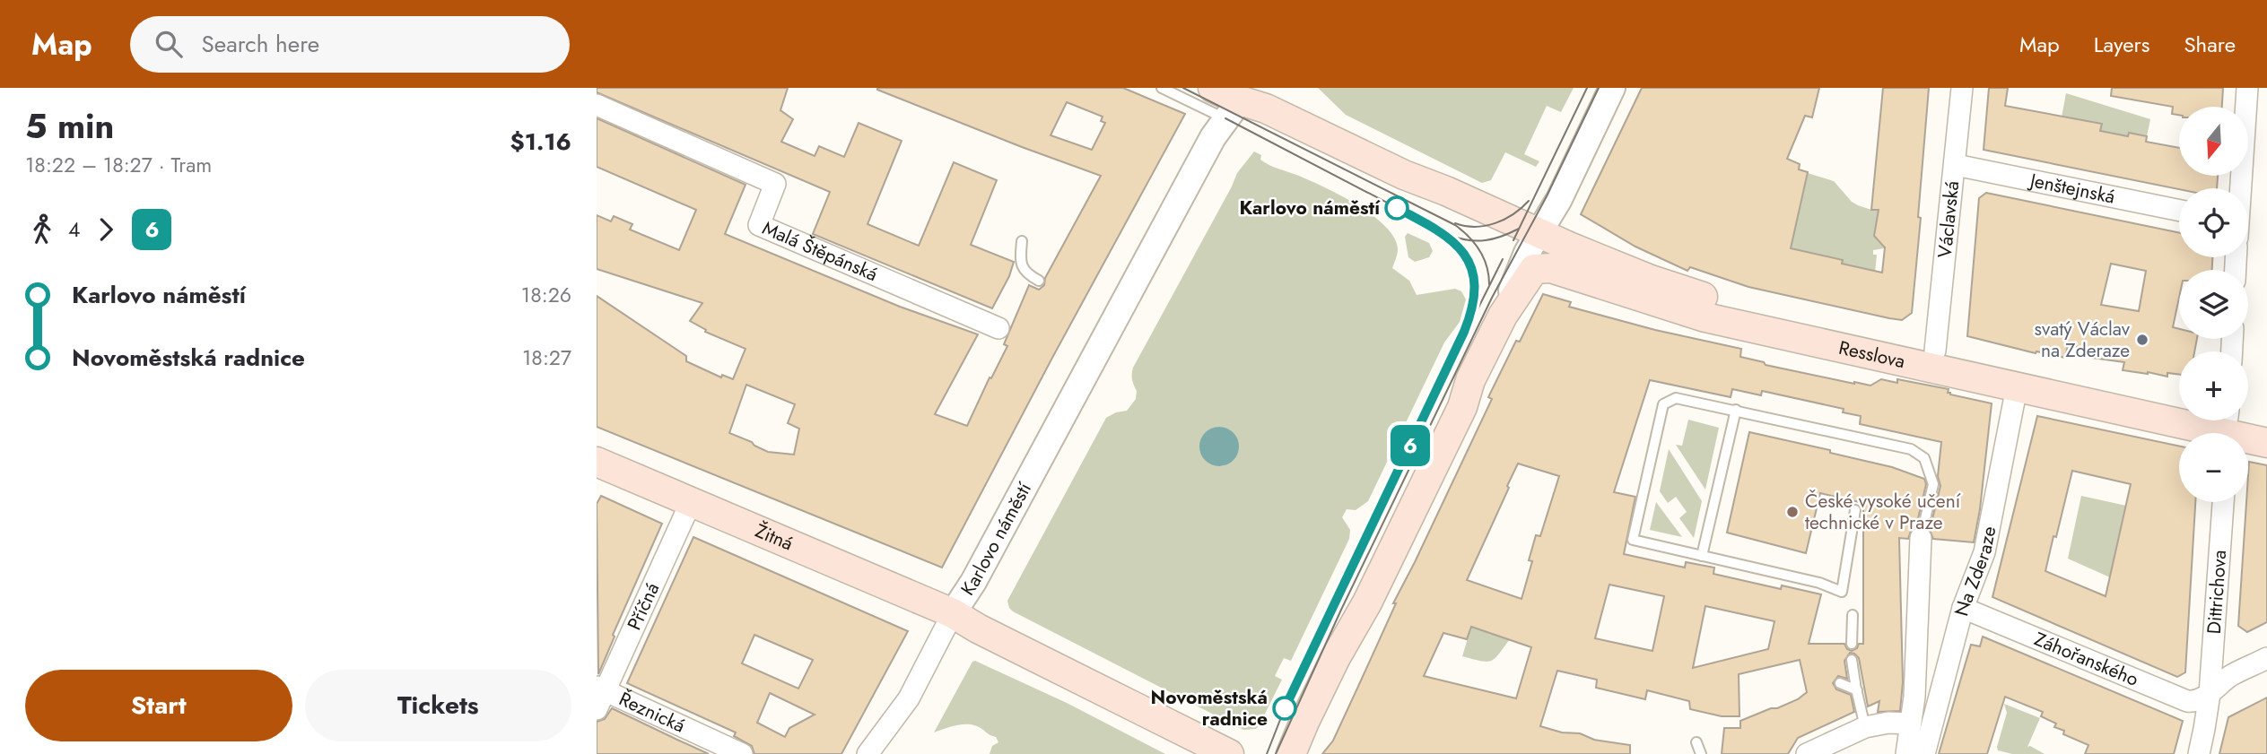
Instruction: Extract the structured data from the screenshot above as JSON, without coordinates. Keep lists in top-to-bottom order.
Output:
{
  "streets": {
    "main road": ["Resslova", "Žitná", "Karlovo náměstí"],
    "street": [
      "Jenštejnská",
      "Václavská",
      "Malá Štěpánská",
      "Na Zderaze",
      "Dittrichova",
      "Příčná",
      "Záhořanského",
      "Řeznická"
    ]
  },
  "crossings": [
    ["Jenštejnská", "Václavská"],
    ["Václavská", "Resslova"],
    ["Resslova", "Na Zderaze"],
    ["Žitná", "Karlovo náměstí"],
    ["Žitná", "Příčná"],
    ["Na Zderaze", "Záhořanského"],
    ["Dittrichova", "Záhořanského"],
    ["Příčná", "Řeznická"]
  ],
  "places": [
    "Karlovo náměstí",
    "svatý Václav na Zderaze",
    "České vysoké učení technické v Praze",
    "Novoměstská radnice"
  ],
  "lines": ["tram line 6"],
  "north": "bottom",
  "page": {
    "header": "Map",
    "search": "Search here",
    "nav": ["Map", "Layers", "Share"],
    "heading": ["5 min", "18:22 – 18:27 · Tram", "$1.16"],
    "on_map": "6",
    "map_buttons": ["+", "−"],
    "legs": ["4", "6"],
    "list": [
      {
        "name": "Karlovo náměstí",
        "value": "18:26"
      },
      {
        "name": "Novoměstská radnice",
        "value": "18:27"
      }
    ],
    "buttons": ["Start", "Tickets"]
  }
}
